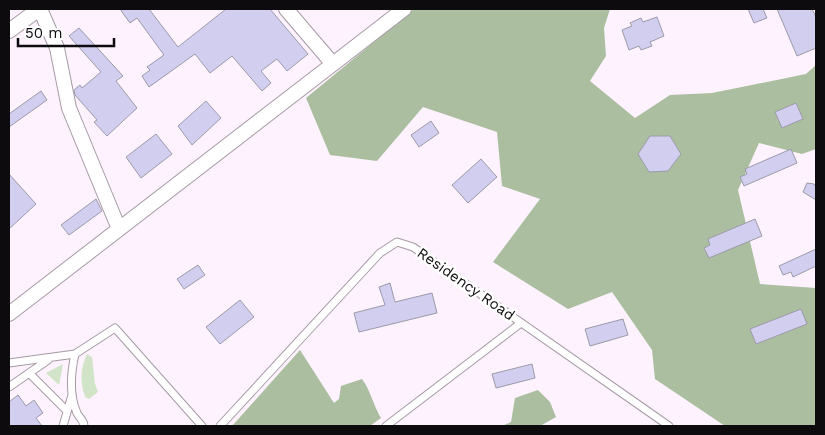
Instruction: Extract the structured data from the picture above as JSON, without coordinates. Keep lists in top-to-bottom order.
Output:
{
  "streets": {
    "lane": ["Residency Road"]
  },
  "scale_bar": "50 m"
}
